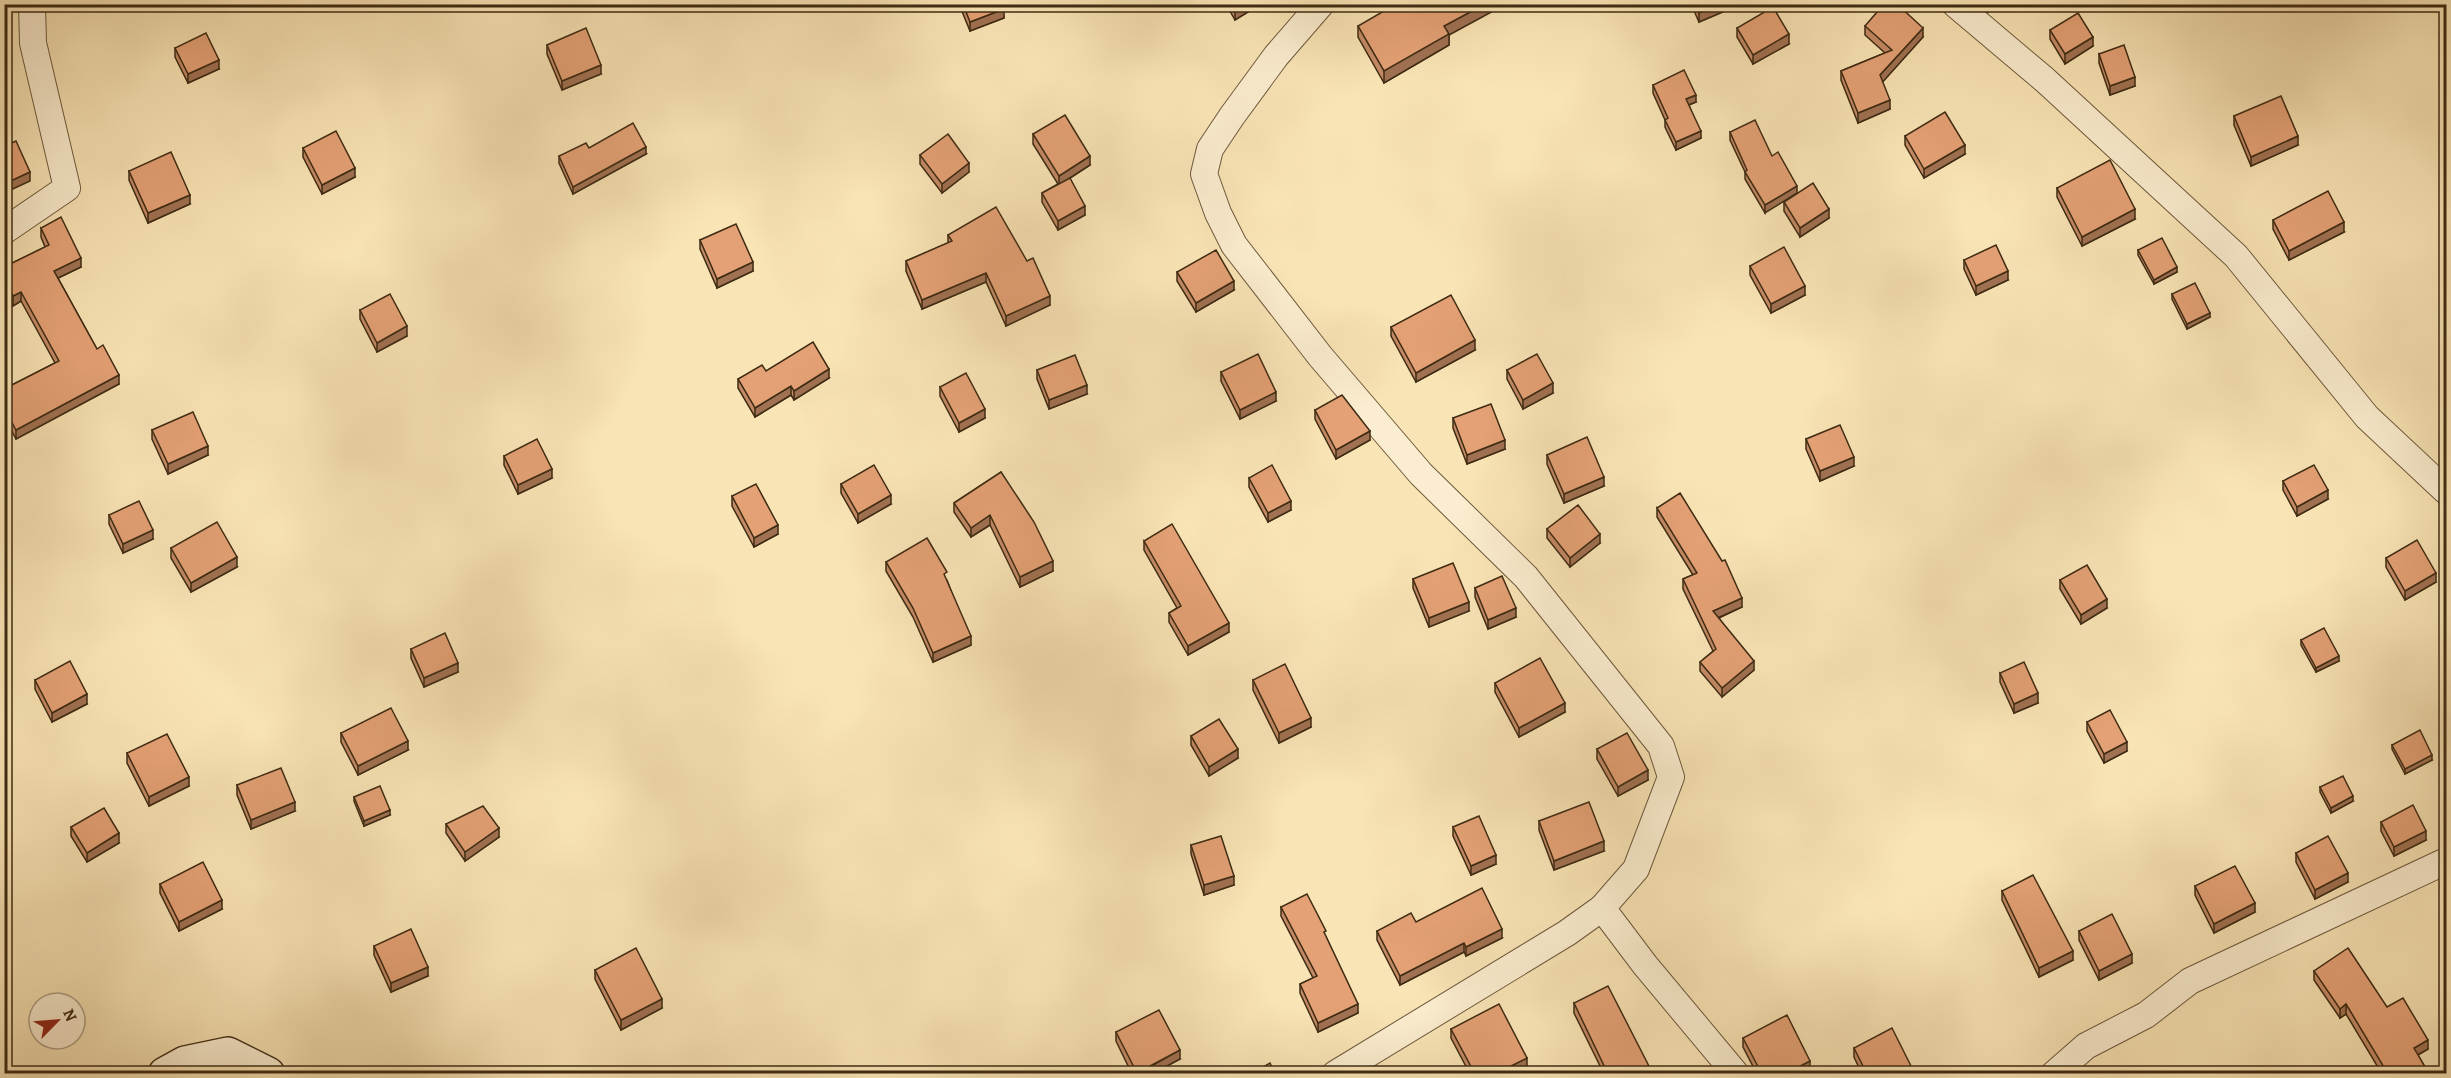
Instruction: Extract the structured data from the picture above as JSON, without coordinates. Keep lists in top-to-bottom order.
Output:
{
  "north": "top right"
}
